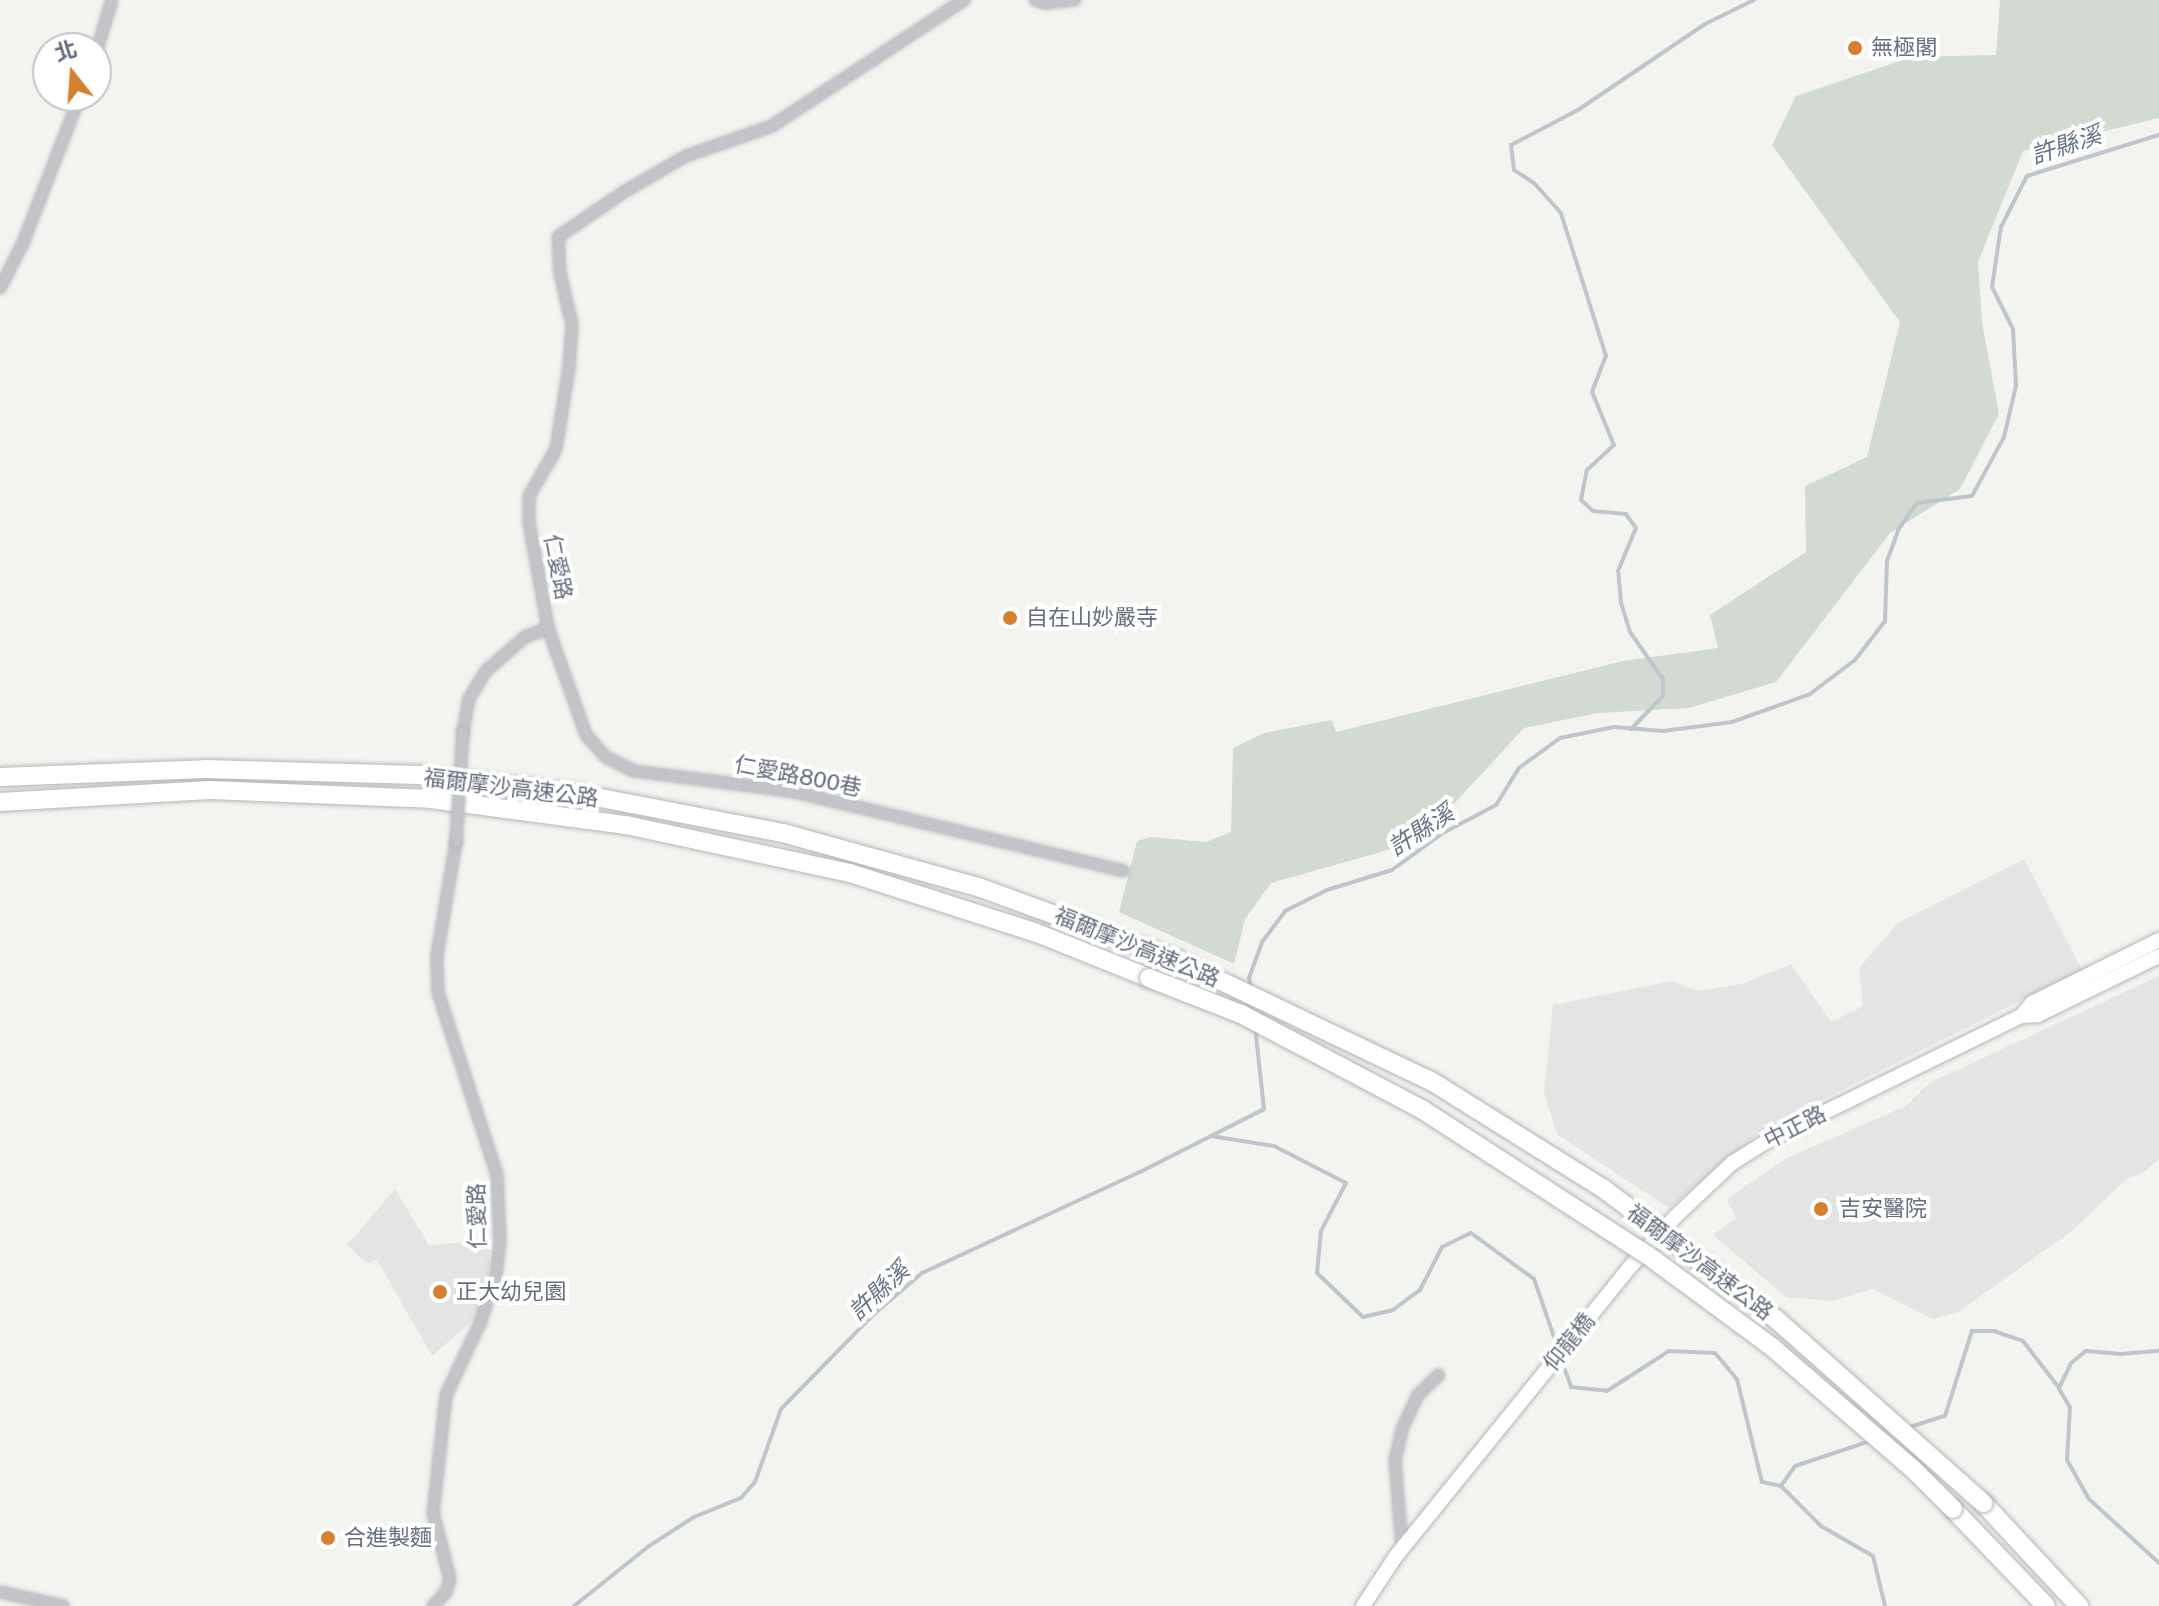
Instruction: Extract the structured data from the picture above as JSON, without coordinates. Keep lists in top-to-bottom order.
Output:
{
  "streets": {
    "highway": ["福爾摩沙高速公路"],
    "main road": ["中正路", "仰龍橋"],
    "street": ["仁愛路", "仁愛路800巷"]
  },
  "crossings": [
    ["仁愛路", "仁愛路800巷"],
    ["中正路", "仰龍橋"]
  ],
  "water": ["許縣溪"],
  "places": [
    "無極閣",
    "自在山妙嚴寺",
    "吉安醫院",
    "正大幼兒園",
    "合進製麵"
  ],
  "north": "top"
}
